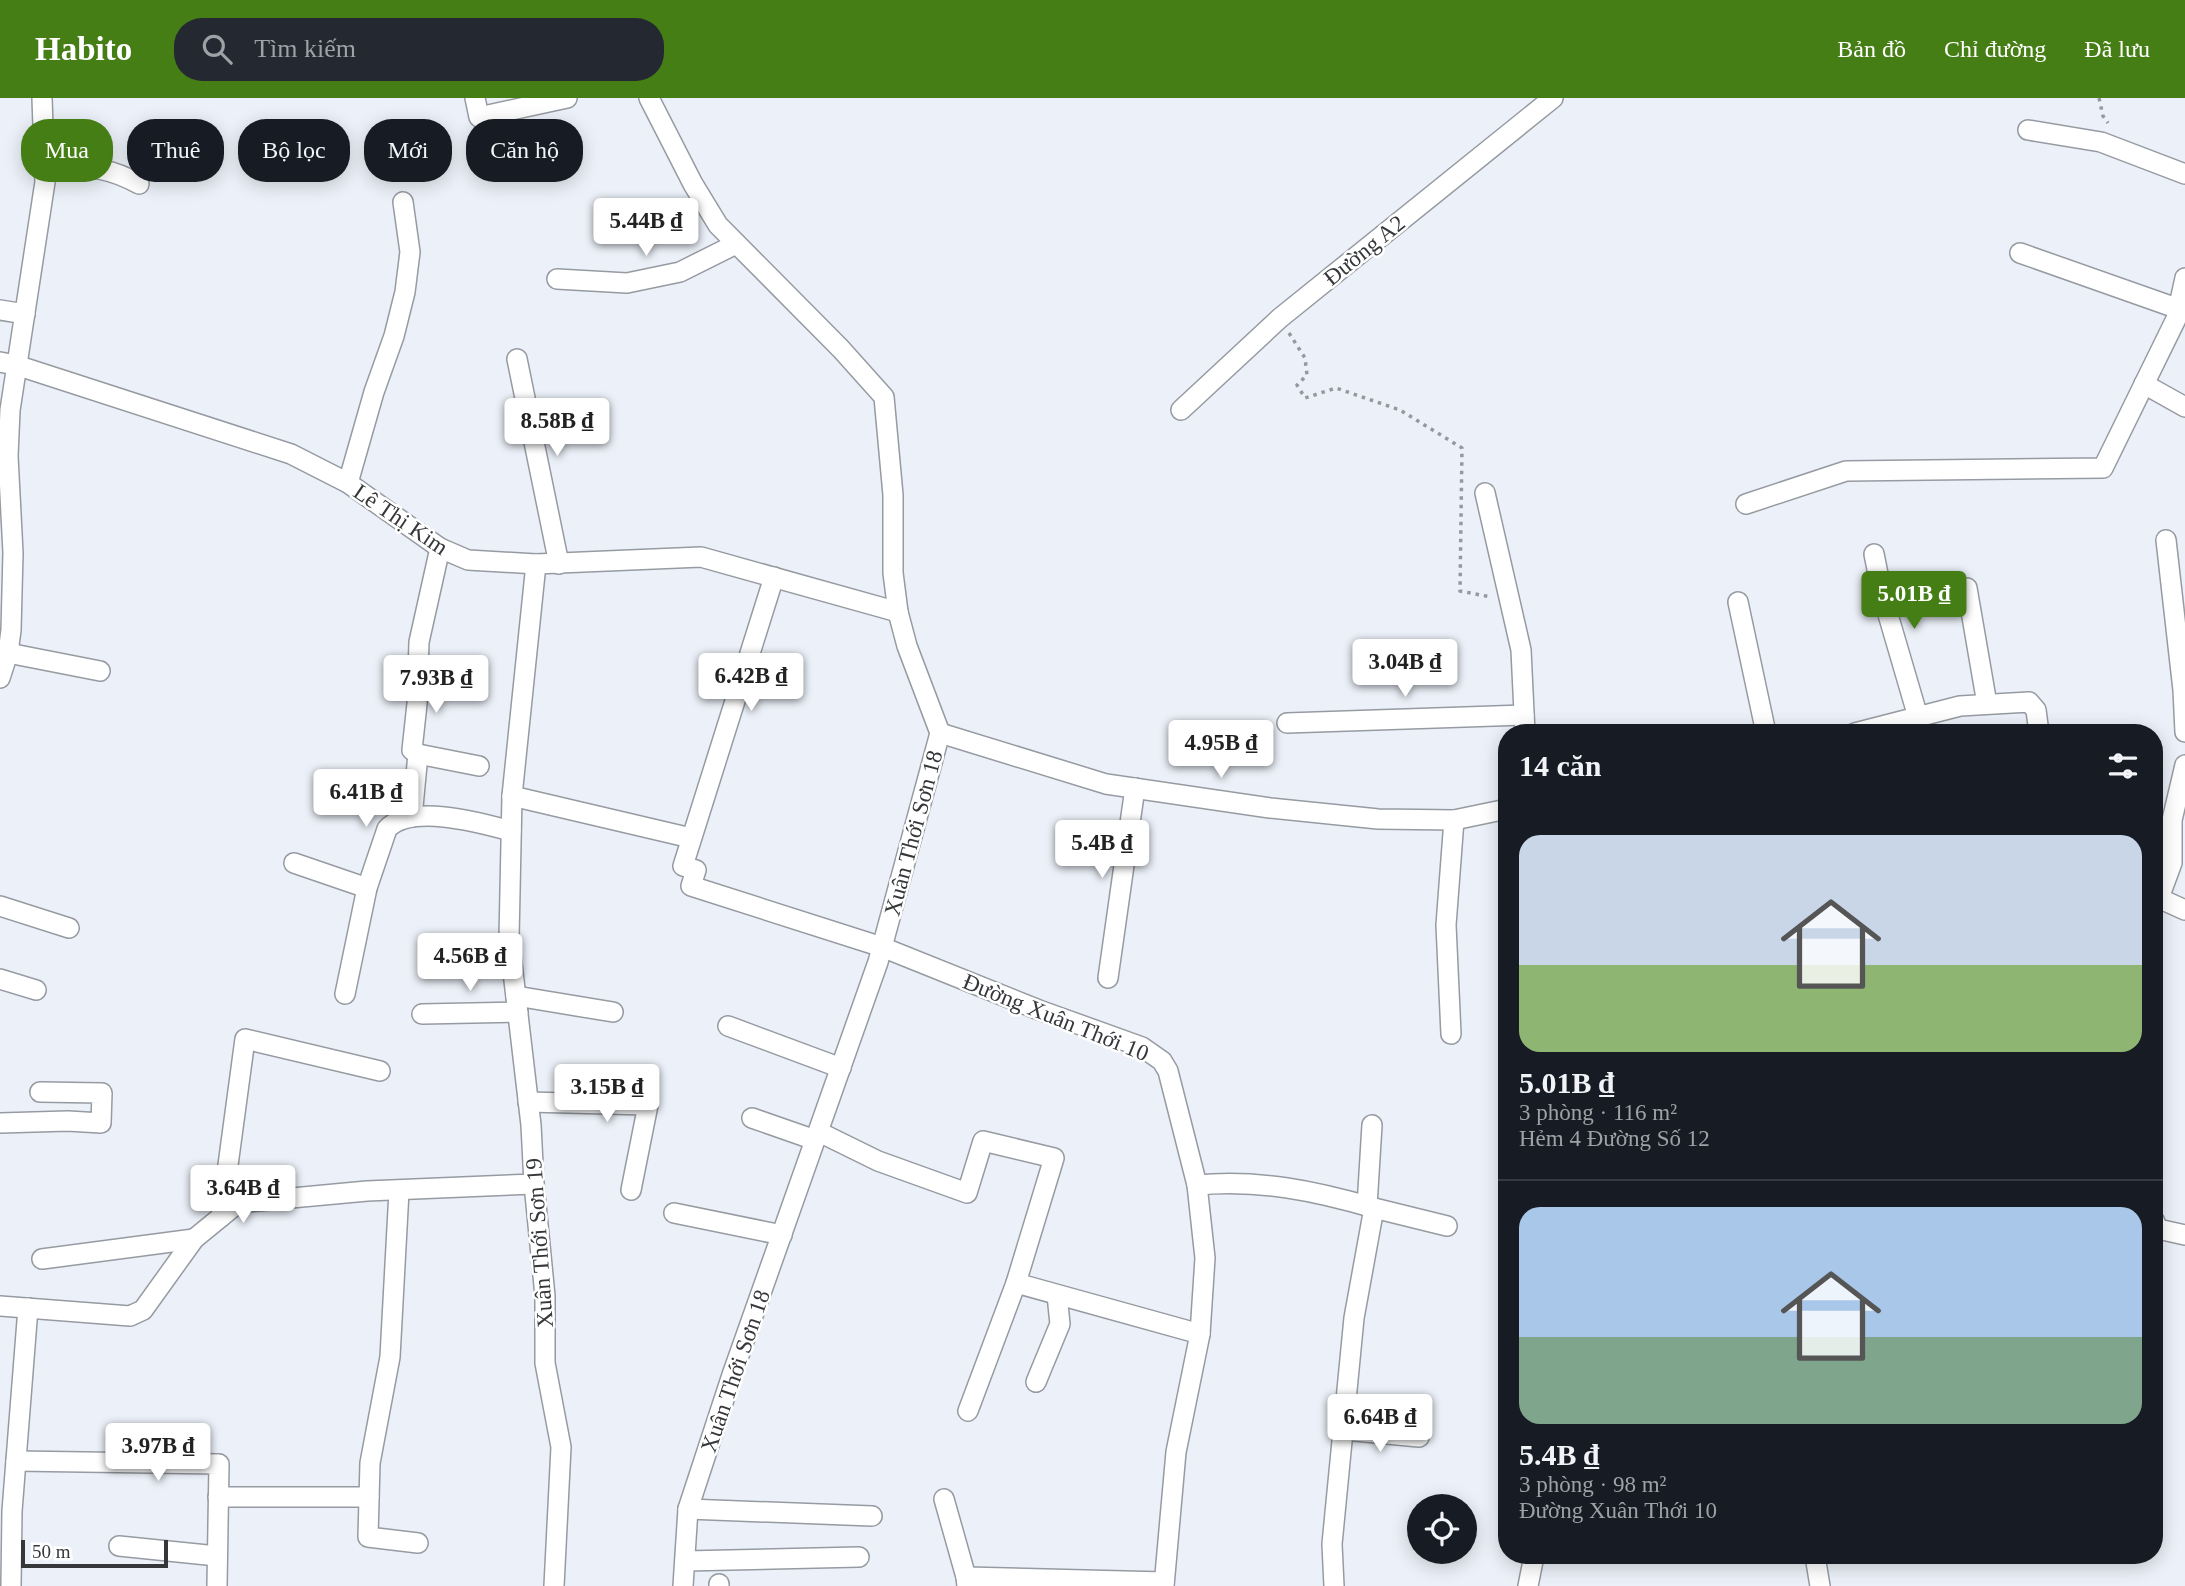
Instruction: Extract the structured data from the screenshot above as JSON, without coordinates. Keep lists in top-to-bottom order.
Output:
{
  "streets": {
    "street": [
      "Đường A2",
      "Lê Thị Kim",
      "Xuân Thới Sơn 18",
      "Đường Xuân Thới 10",
      "Xuân Thới Sơn 19"
    ]
  },
  "crossings": [
    ["Lê Thị Kim", "Xuân Thới Sơn 18"],
    ["Lê Thị Kim", "Xuân Thới Sơn 19"],
    ["Xuân Thới Sơn 18", "Đường Xuân Thới 10"]
  ],
  "scale_bar": "50 m",
  "page": {
    "header": "Habito",
    "search": "Tìm kiếm",
    "nav": ["Bản đồ", "Chỉ đường", "Đã lưu"],
    "chip": [
      "Mua",
      "Thuê",
      "Bộ lọc",
      "Mới",
      "Căn hộ"
    ],
    "price": [
      "5.44B ₫",
      "8.58B ₫",
      "5.01B ₫",
      "3.04B ₫",
      "6.42B ₫",
      "7.93B ₫",
      "4.95B ₫",
      "6.41B ₫",
      "5.4B ₫",
      "4.56B ₫",
      "3.15B ₫",
      "3.64B ₫",
      "6.64B ₫",
      "3.97B ₫"
    ],
    "heading": "14 căn",
    "list": [
      {
        "name": "5.01B ₫",
        "note": "3 phòng · 116 m² · Hẻm 4 Đường Số 12"
      },
      {
        "name": "5.4B ₫",
        "note": "3 phòng · 98 m² · Đường Xuân Thới 10"
      }
    ],
    "scale": "50 m"
  }
}
